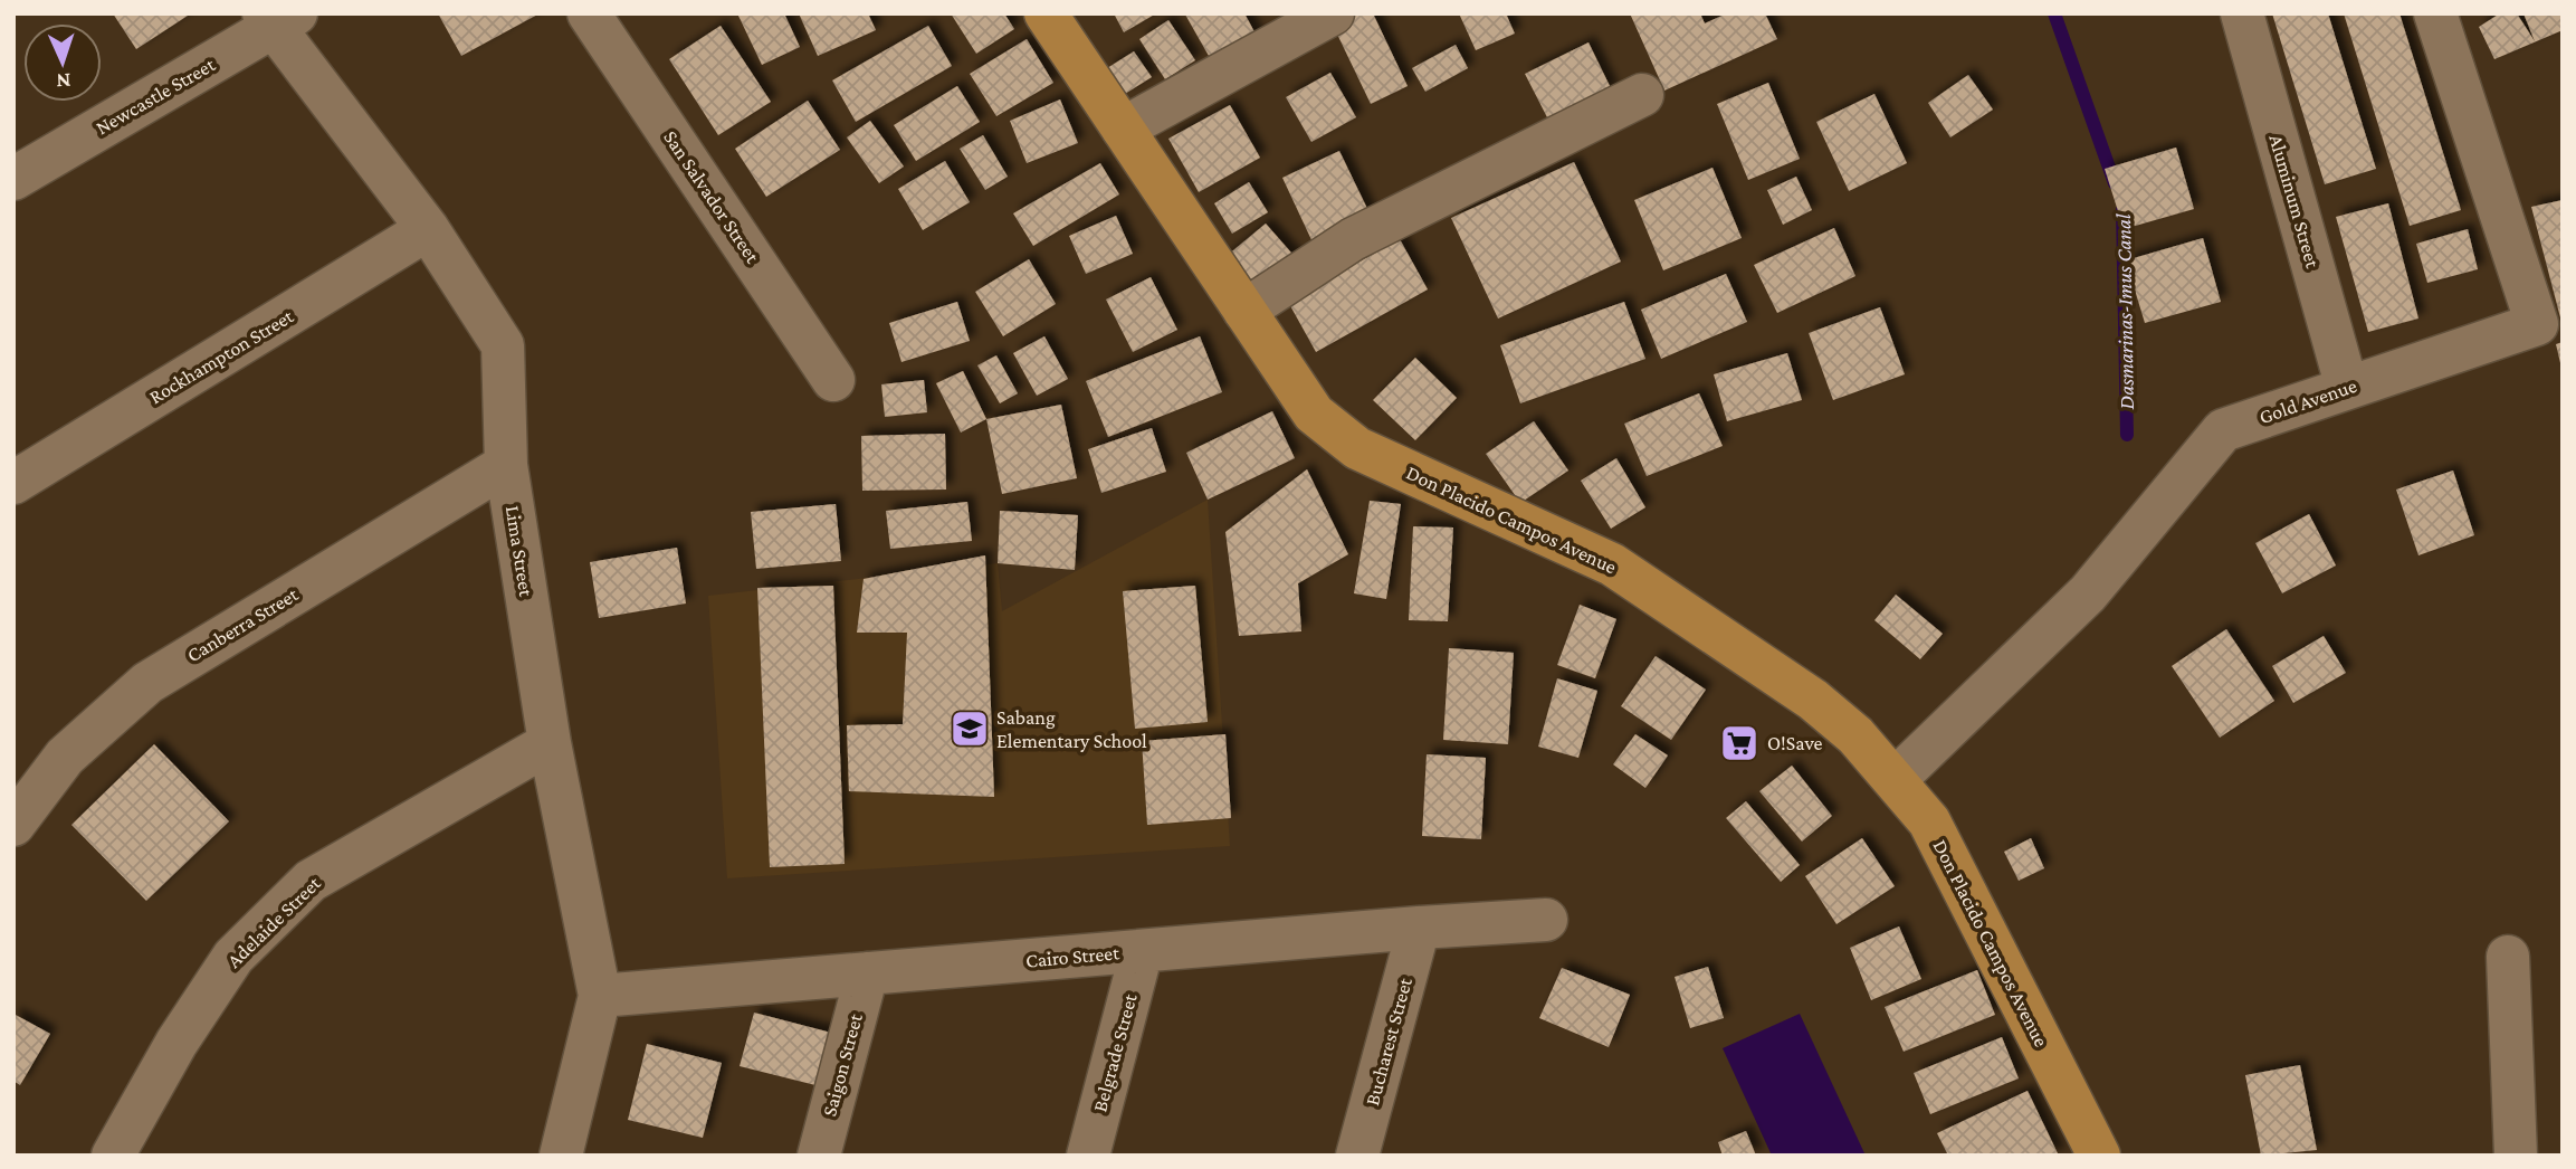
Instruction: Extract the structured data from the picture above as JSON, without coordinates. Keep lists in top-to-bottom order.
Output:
{
  "streets": {
    "main road": ["Don Placido Campos Avenue"],
    "street": [
      "Newcastle Street",
      "San Salvador Street",
      "Aluminum Street",
      "Rockhampton Street",
      "Gold Avenue",
      "Lima Street",
      "Canberra Street",
      "Adelaide Street",
      "Cairo Street",
      "Bucharest Street",
      "Belgrade Street",
      "Saigon Street"
    ]
  },
  "crossings": [
    ["Newcastle Street", "Lima Street"],
    ["Aluminum Street", "Gold Avenue"],
    ["Rockhampton Street", "Lima Street"],
    ["Gold Avenue", "Don Placido Campos Avenue"],
    ["Lima Street", "Canberra Street"],
    ["Lima Street", "Adelaide Street"],
    ["Lima Street", "Cairo Street"],
    ["Cairo Street", "Bucharest Street"],
    ["Cairo Street", "Belgrade Street"],
    ["Cairo Street", "Saigon Street"]
  ],
  "water": ["Dasmarinas-Imus Canal"],
  "places": {
    "school or university": ["Sabang Elementary School"],
    "supermarket": ["O!Save"]
  },
  "north": "bottom"
}
